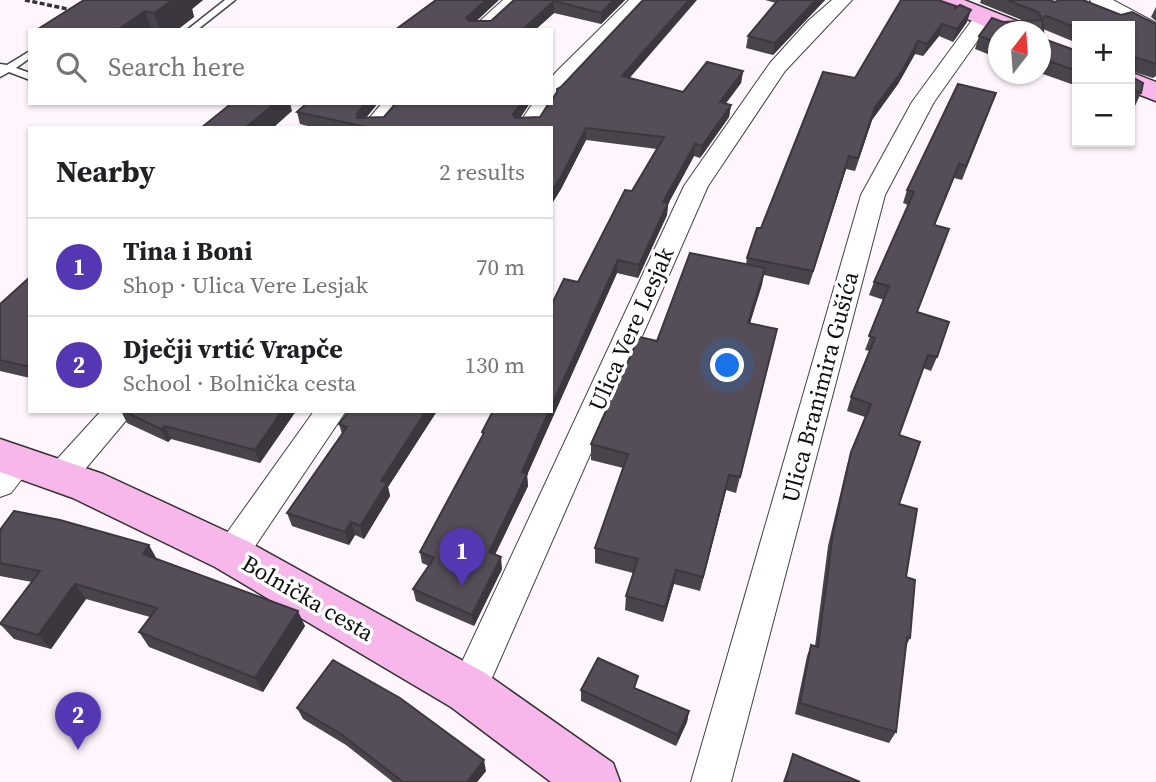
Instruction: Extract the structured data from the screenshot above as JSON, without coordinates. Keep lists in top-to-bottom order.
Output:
{
  "streets": {
    "street": ["Ulica Vere Lesjak", "Ulica Branimira Gušića", "Bolnička cesta"]
  },
  "crossings": [
    ["Ulica Vere Lesjak", "Bolnička cesta"]
  ],
  "north": "top",
  "page": {
    "map_buttons": ["+", "−"],
    "search": "Search here",
    "heading": ["Nearby", "2 results"],
    "list": [
      {
        "mark": "1",
        "name": "Tina i Boni",
        "note": "Shop · Ulica Vere Lesjak",
        "value": "70 m"
      },
      {
        "mark": "2",
        "name": "Dječji vrtić Vrapče",
        "note": "School · Bolnička cesta",
        "value": "130 m"
      }
    ],
    "pins": ["1", "2"]
  }
}
